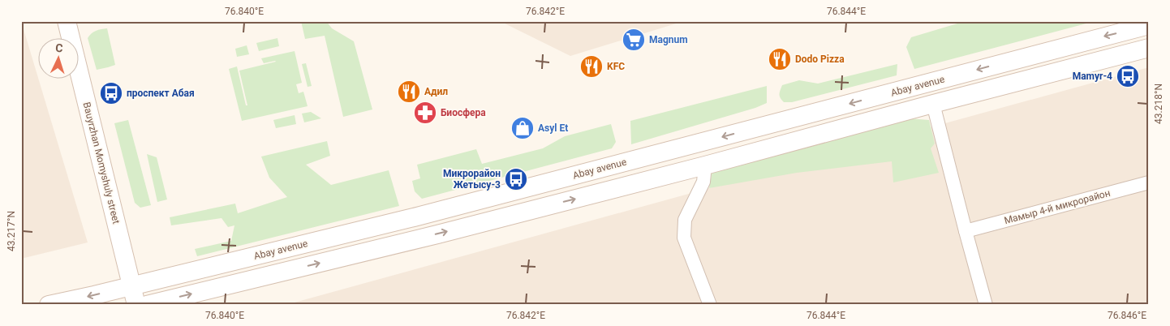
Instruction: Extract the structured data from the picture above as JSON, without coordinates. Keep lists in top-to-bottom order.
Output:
{
  "streets": {
    "main road": ["Abay avenue", "Bauyrzhan Momyshuly street"],
    "street": ["Мамыр 4-й микрорайон"]
  },
  "crossings": [
    ["Abay avenue", "Bauyrzhan Momyshuly street"]
  ],
  "places": {
    "supermarket": ["Magnum"],
    "restaurant": ["Dodo Pizza", "KFC", "Адил"],
    "bus stop": ["Mamyr-4", "проспект Абая", "Микрорайон Жетысу-3"],
    "pharmacy": ["Биосфера"],
    "shop": ["Asyl Et"]
  },
  "north": "top",
  "coordinates": [
    "76.840°E",
    "76.842°E",
    "76.844°E",
    "43.218°N",
    "43.217°N",
    "76.846°E"
  ]
}
